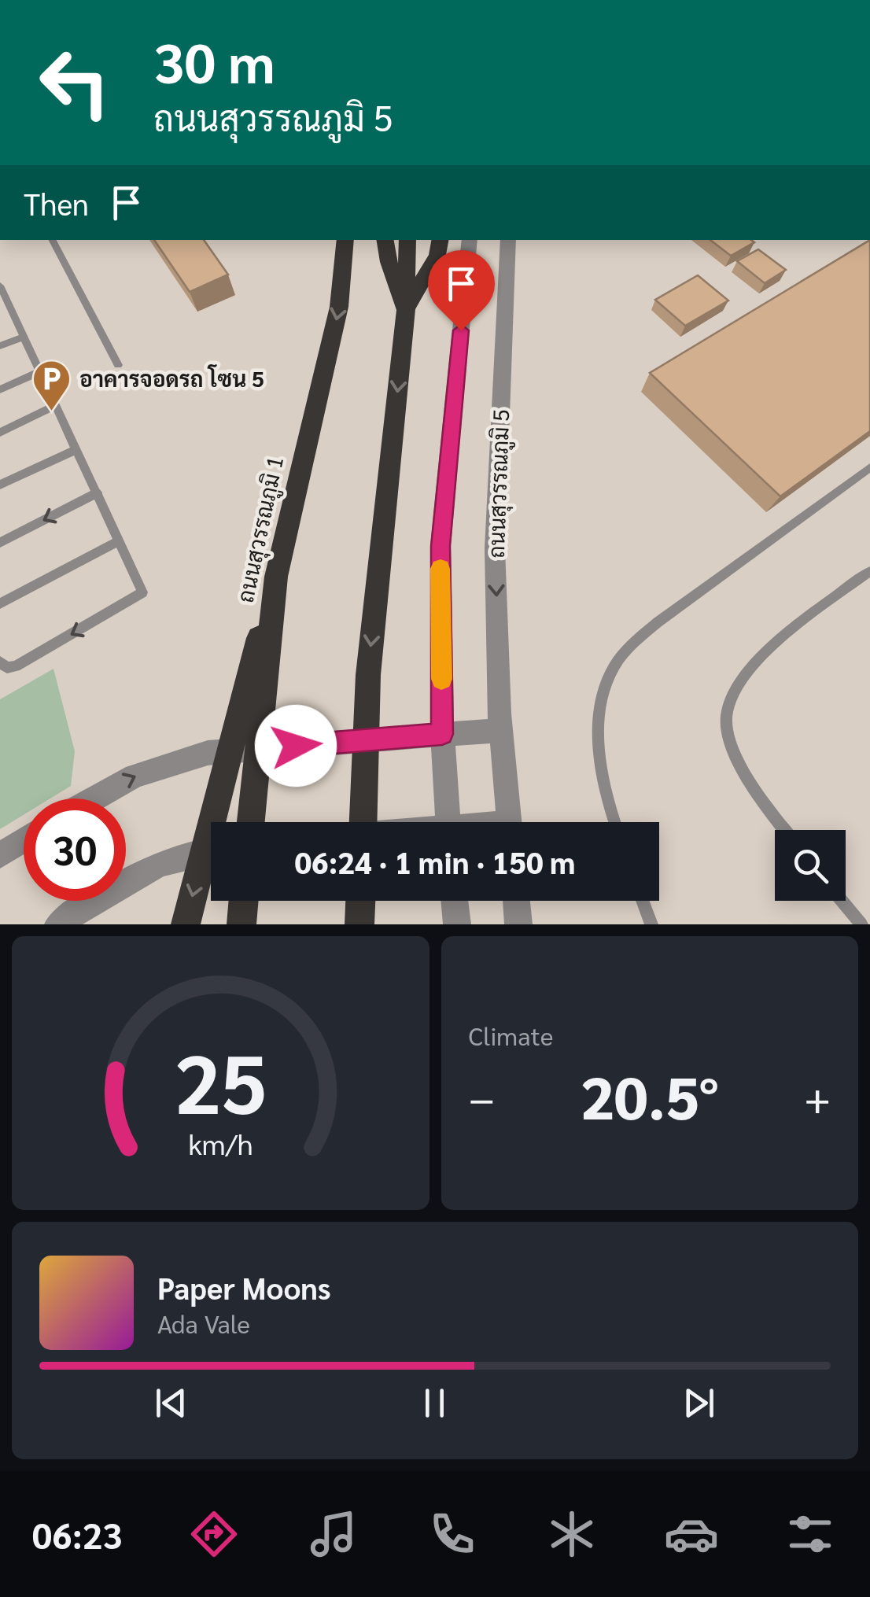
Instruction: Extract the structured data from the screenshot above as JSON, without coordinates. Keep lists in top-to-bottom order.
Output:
{
  "streets": {
    "highway": ["ถนนสุวรรณภูมิ 1"],
    "street": ["ถนนสุวรรณภูมิ 5"]
  },
  "places": {
    "parking": ["อาคารจอดรถ โซน 5"]
  },
  "page": {
    "turn": ["30 m", "ถนนสุวรรณภูมิ 5"],
    "then": "Then",
    "limit": "30",
    "trip": "06:24 · 1 min · 150 m",
    "tile": "Climate",
    "heat": ["−", "20.5°", "+"],
    "song": ["Paper Moons", "Ada Vale"],
    "tabs": "06:23",
    "gauge": ["25", "km/h"]
  }
}
